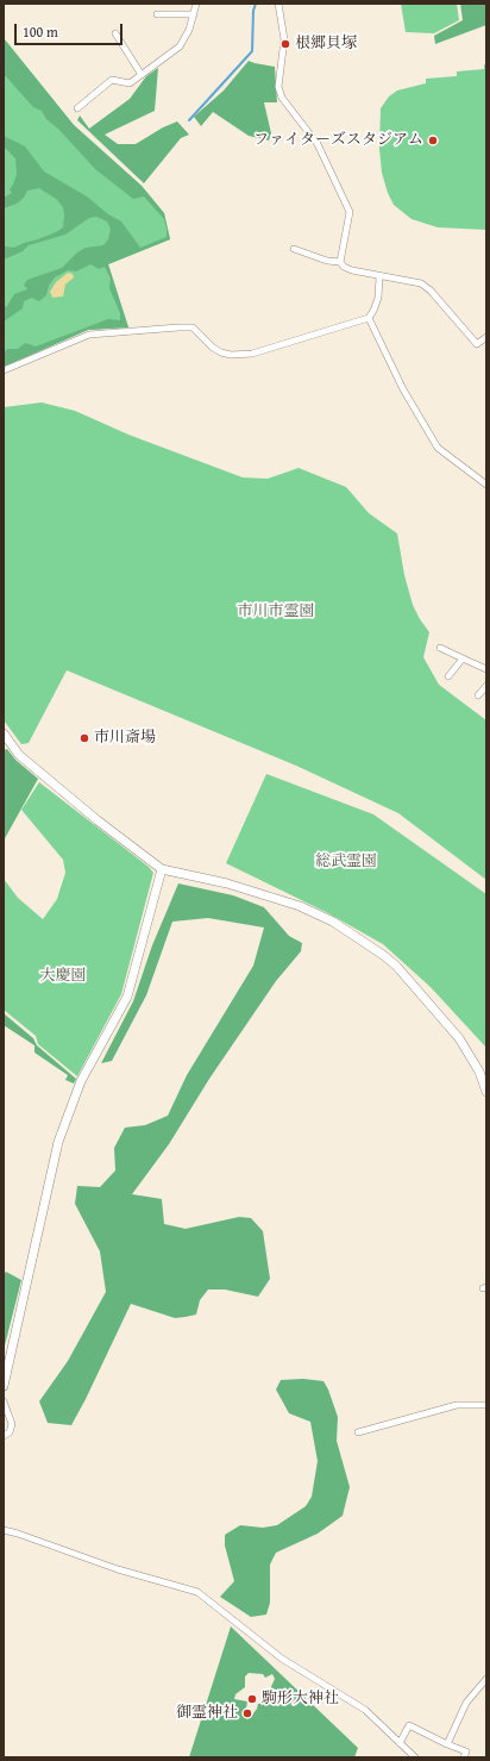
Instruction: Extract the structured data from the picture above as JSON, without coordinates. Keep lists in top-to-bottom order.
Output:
{
  "parks": ["市川市霊園", "総武霊園", "大慶園"],
  "places": [
    "根郷貝塚",
    "ファイターズスタジアム",
    "市川斎場",
    "駒形大神社",
    "御霊神社"
  ],
  "scale_bar": "100 m"
}
